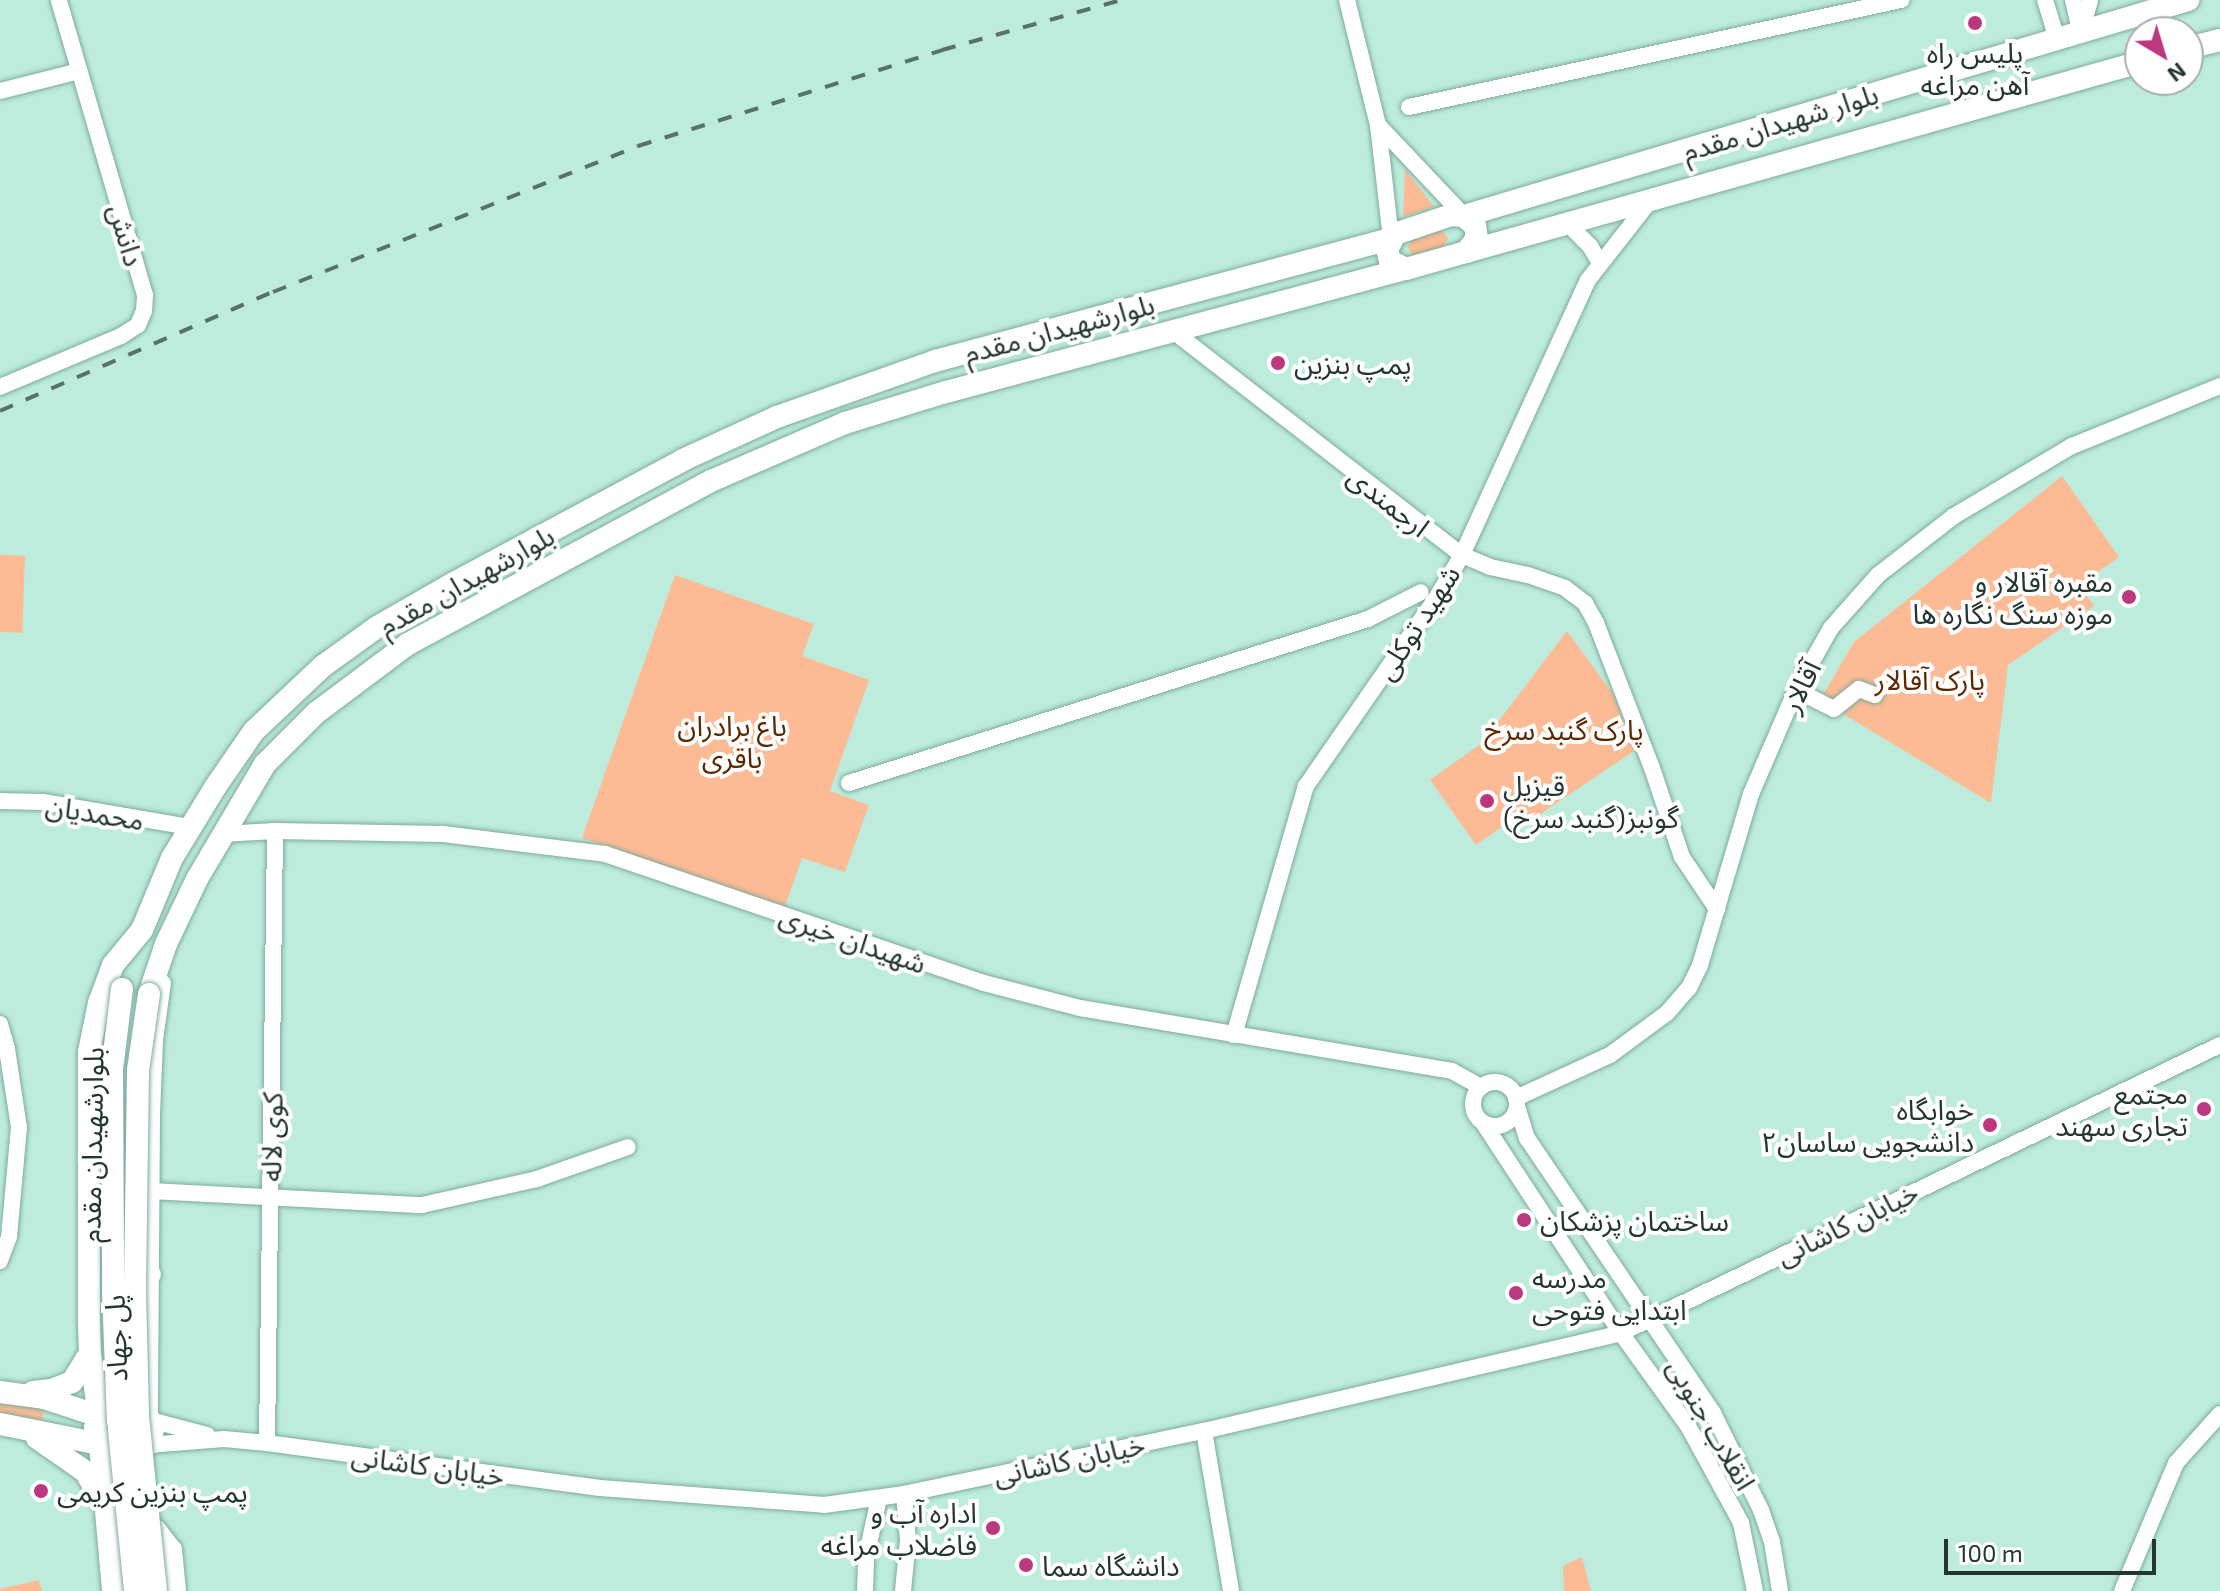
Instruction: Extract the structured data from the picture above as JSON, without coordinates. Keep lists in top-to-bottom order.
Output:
{
  "streets": {
    "main road": ["بلوار شهیدان مقدم", "بلوارشهیدان مقدم", "پل جهاد"],
    "street": [
      "دانش",
      "ارجمندی",
      "شهید توکلی",
      "آقالار",
      "محمدیان",
      "شهیدان خیری",
      "کوی لاله",
      "خیابان کاشانی",
      "انقلاب جنوبی"
    ]
  },
  "crossings": [
    ["بلوار شهیدان مقدم", "بلوارشهیدان مقدم"],
    ["بلوار شهیدان مقدم", "شهید توکلی"],
    ["بلوارشهیدان مقدم", "ارجمندی"],
    ["بلوارشهیدان مقدم", "محمدیان"],
    ["بلوارشهیدان مقدم", "شهیدان خیری"],
    ["بلوارشهیدان مقدم", "پل جهاد"],
    ["ارجمندی", "شهید توکلی"],
    ["ارجمندی", "آقالار"],
    ["شهید توکلی", "شهیدان خیری"],
    ["آقالار", "شهیدان خیری"],
    ["آقالار", "انقلاب جنوبی"],
    ["شهیدان خیری", "کوی لاله"],
    ["شهیدان خیری", "انقلاب جنوبی"],
    ["کوی لاله", "خیابان کاشانی"],
    ["خیابان کاشانی", "انقلاب جنوبی"]
  ],
  "parks": ["پارک آقالار", "باغ برادران باقری", "پارک گنبد سرخ"],
  "places": [
    "پلیس راه آهن مراغه",
    "پمپ بنزین",
    "مقبره آقالار و موزه سنگ نگاره ها",
    "قیزیل گونبز(گنبد سرخ)",
    "مجتمع تجاری سهند",
    "خوابگاه دانشجویی ساسان۲",
    "ساختمان پزشکان",
    "مدرسه ابتدایی فتوحی",
    "پمپ بنزین کریمی",
    "اداره آب و فاضلاب مراغه",
    "دانشگاه سما"
  ],
  "scale_bar": "100 m",
  "north": "bottom right"
}
